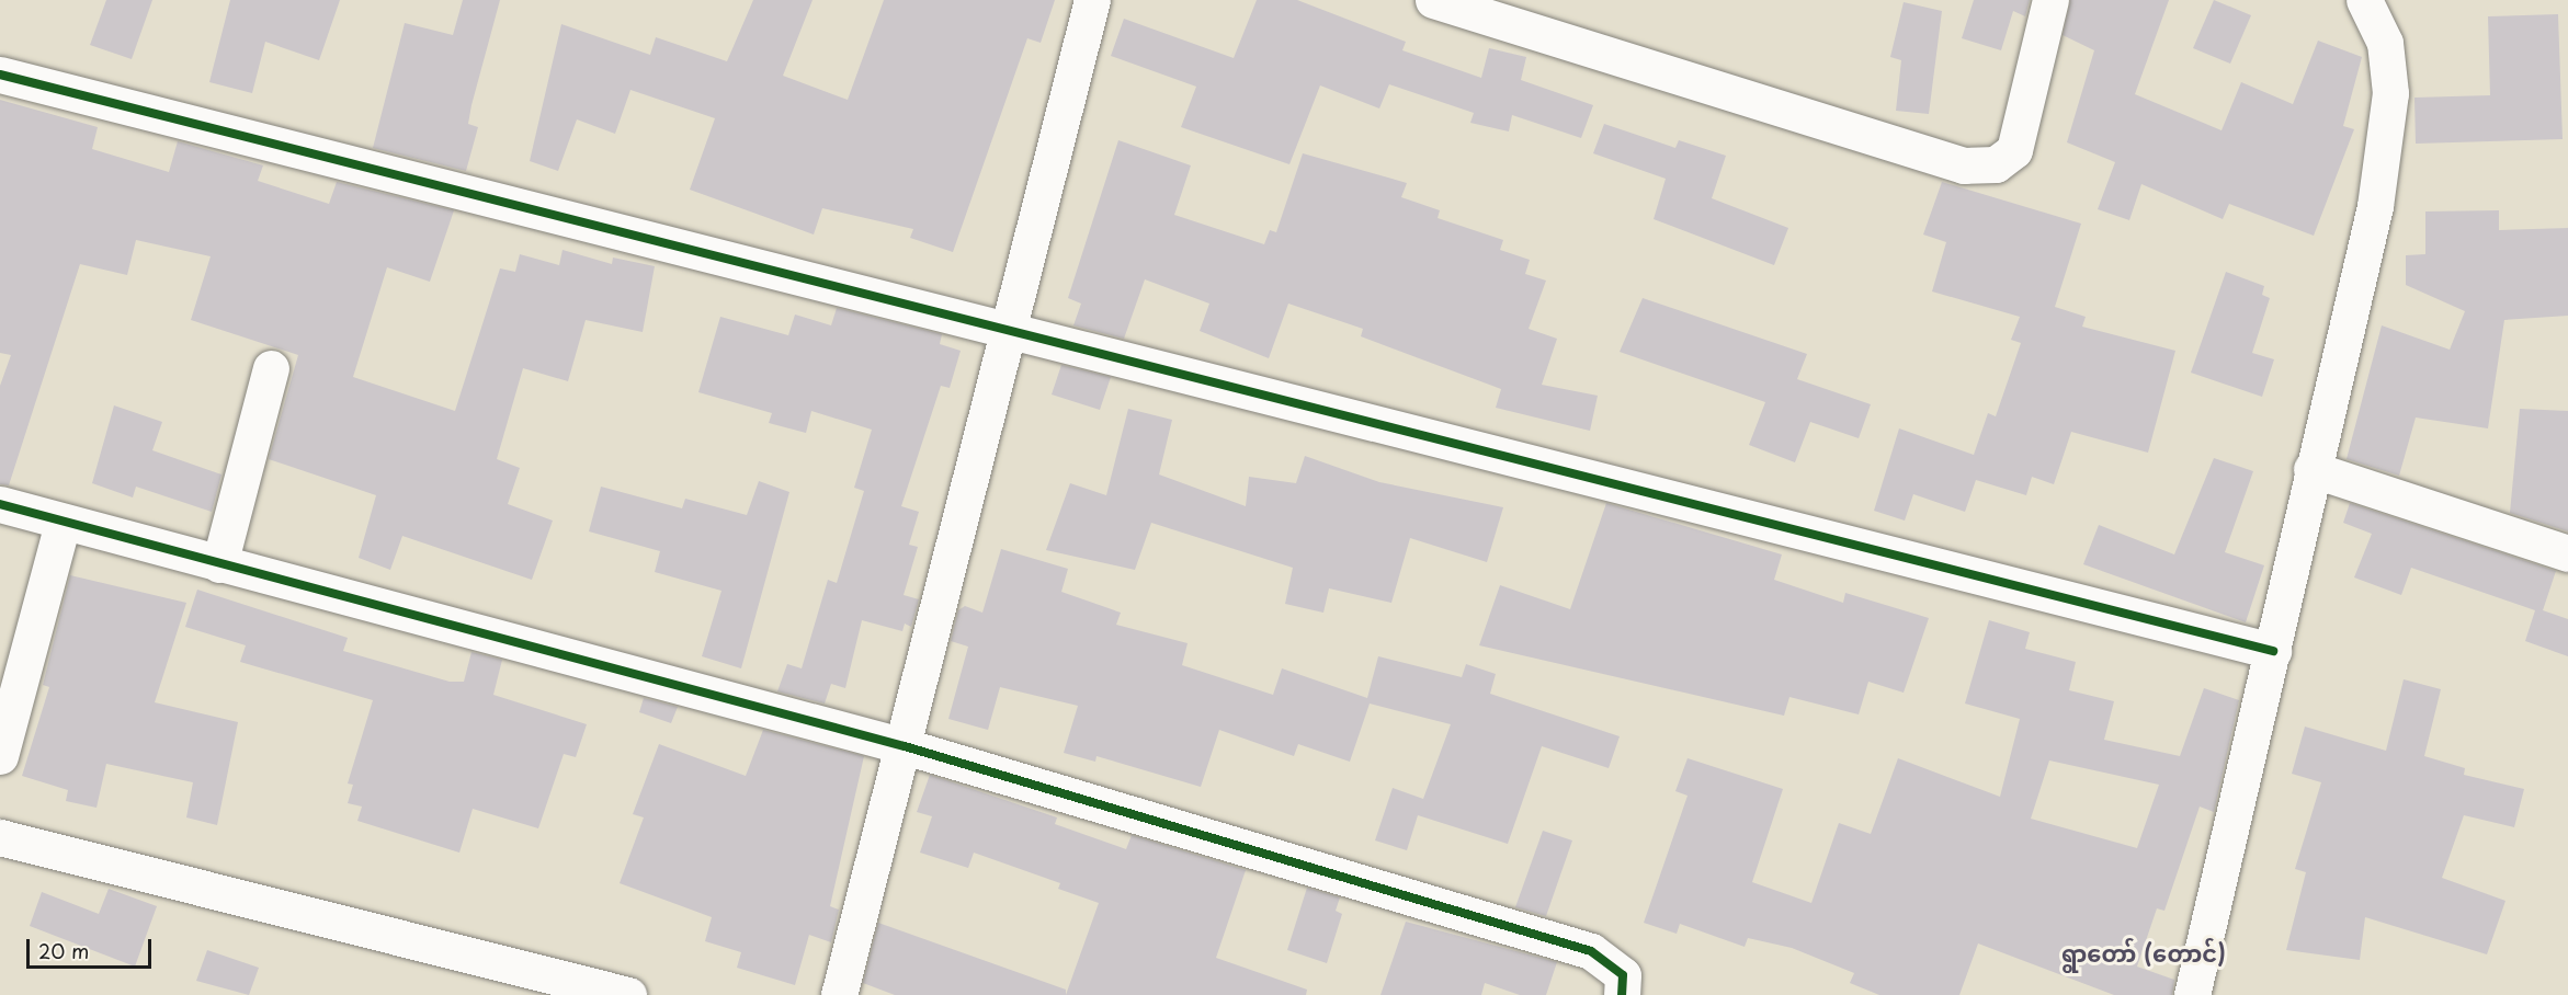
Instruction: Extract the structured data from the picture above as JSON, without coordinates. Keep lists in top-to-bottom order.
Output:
{
  "districts": ["ရွာတော် (တောင်)"],
  "scale_bar": "20 m"
}
